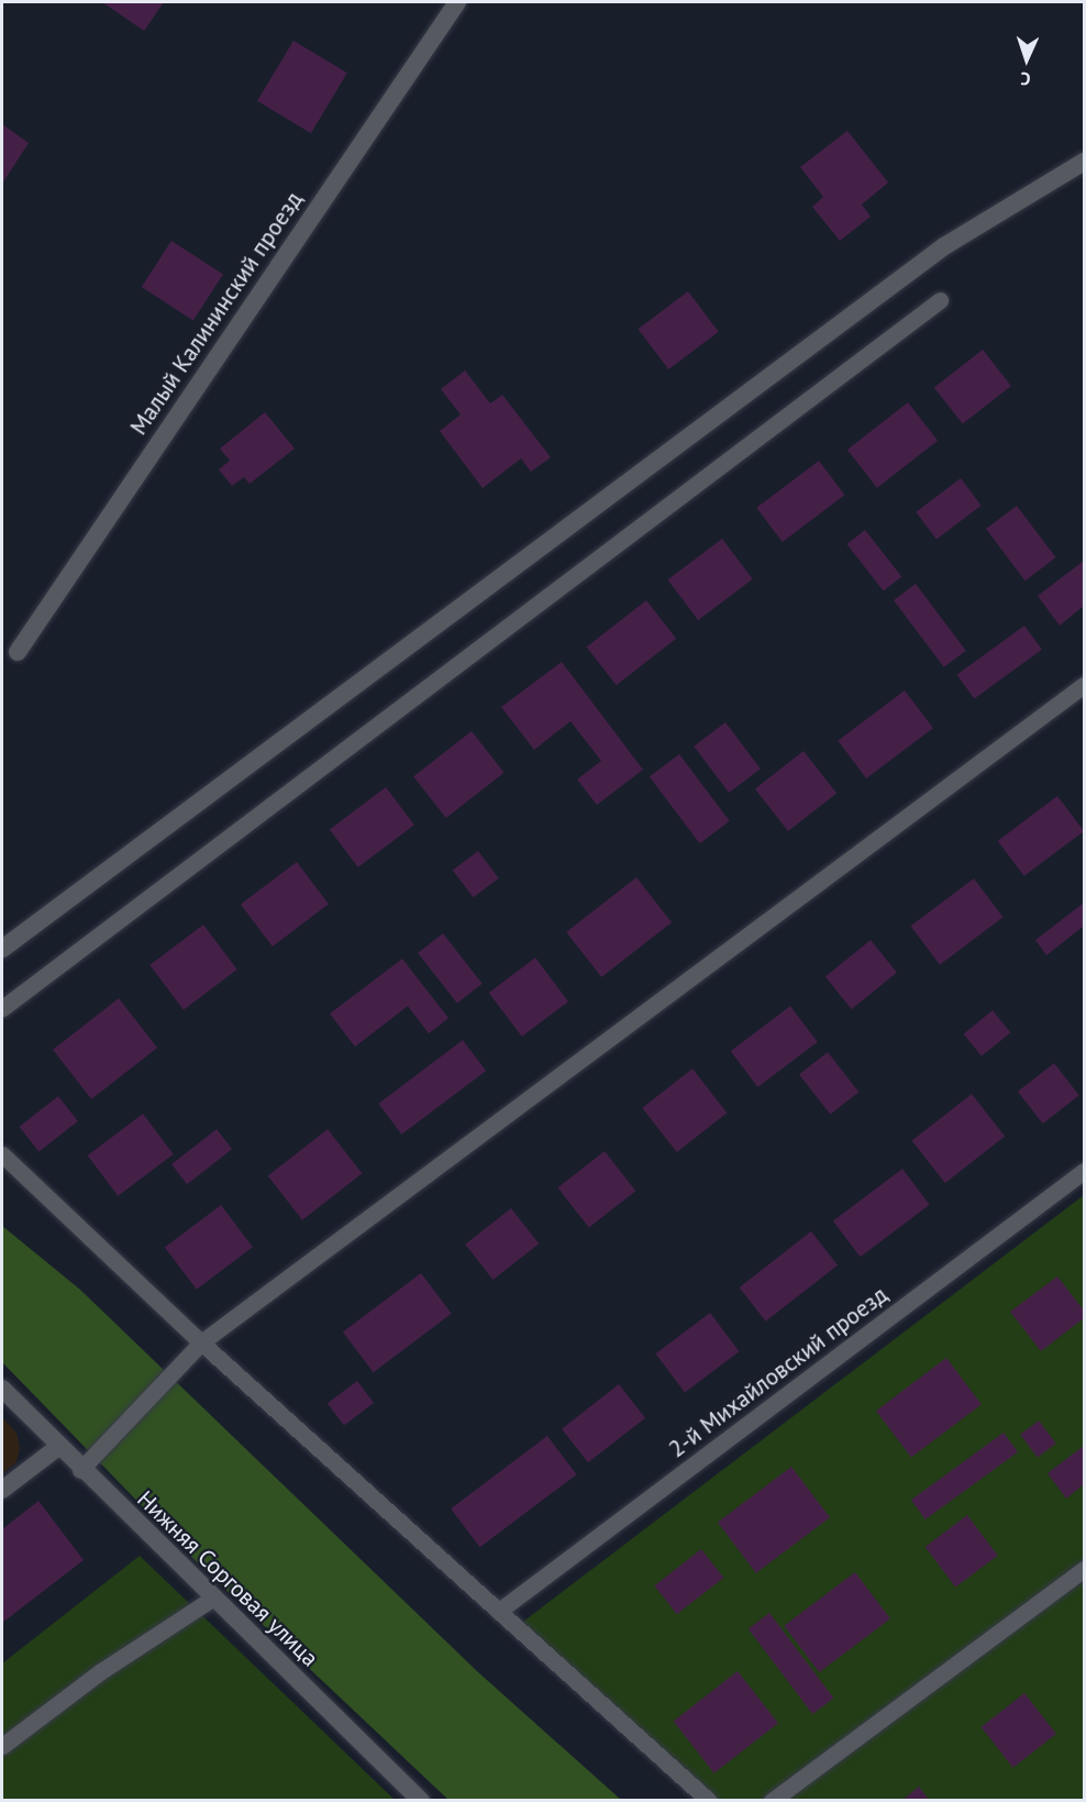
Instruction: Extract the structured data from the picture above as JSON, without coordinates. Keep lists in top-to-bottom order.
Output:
{
  "streets": {
    "street": ["Малый Калининский проезд", "Нижняя Сорговая улица"],
    "lane": ["2-й Михайловский проезд"]
  },
  "north": "bottom"
}
